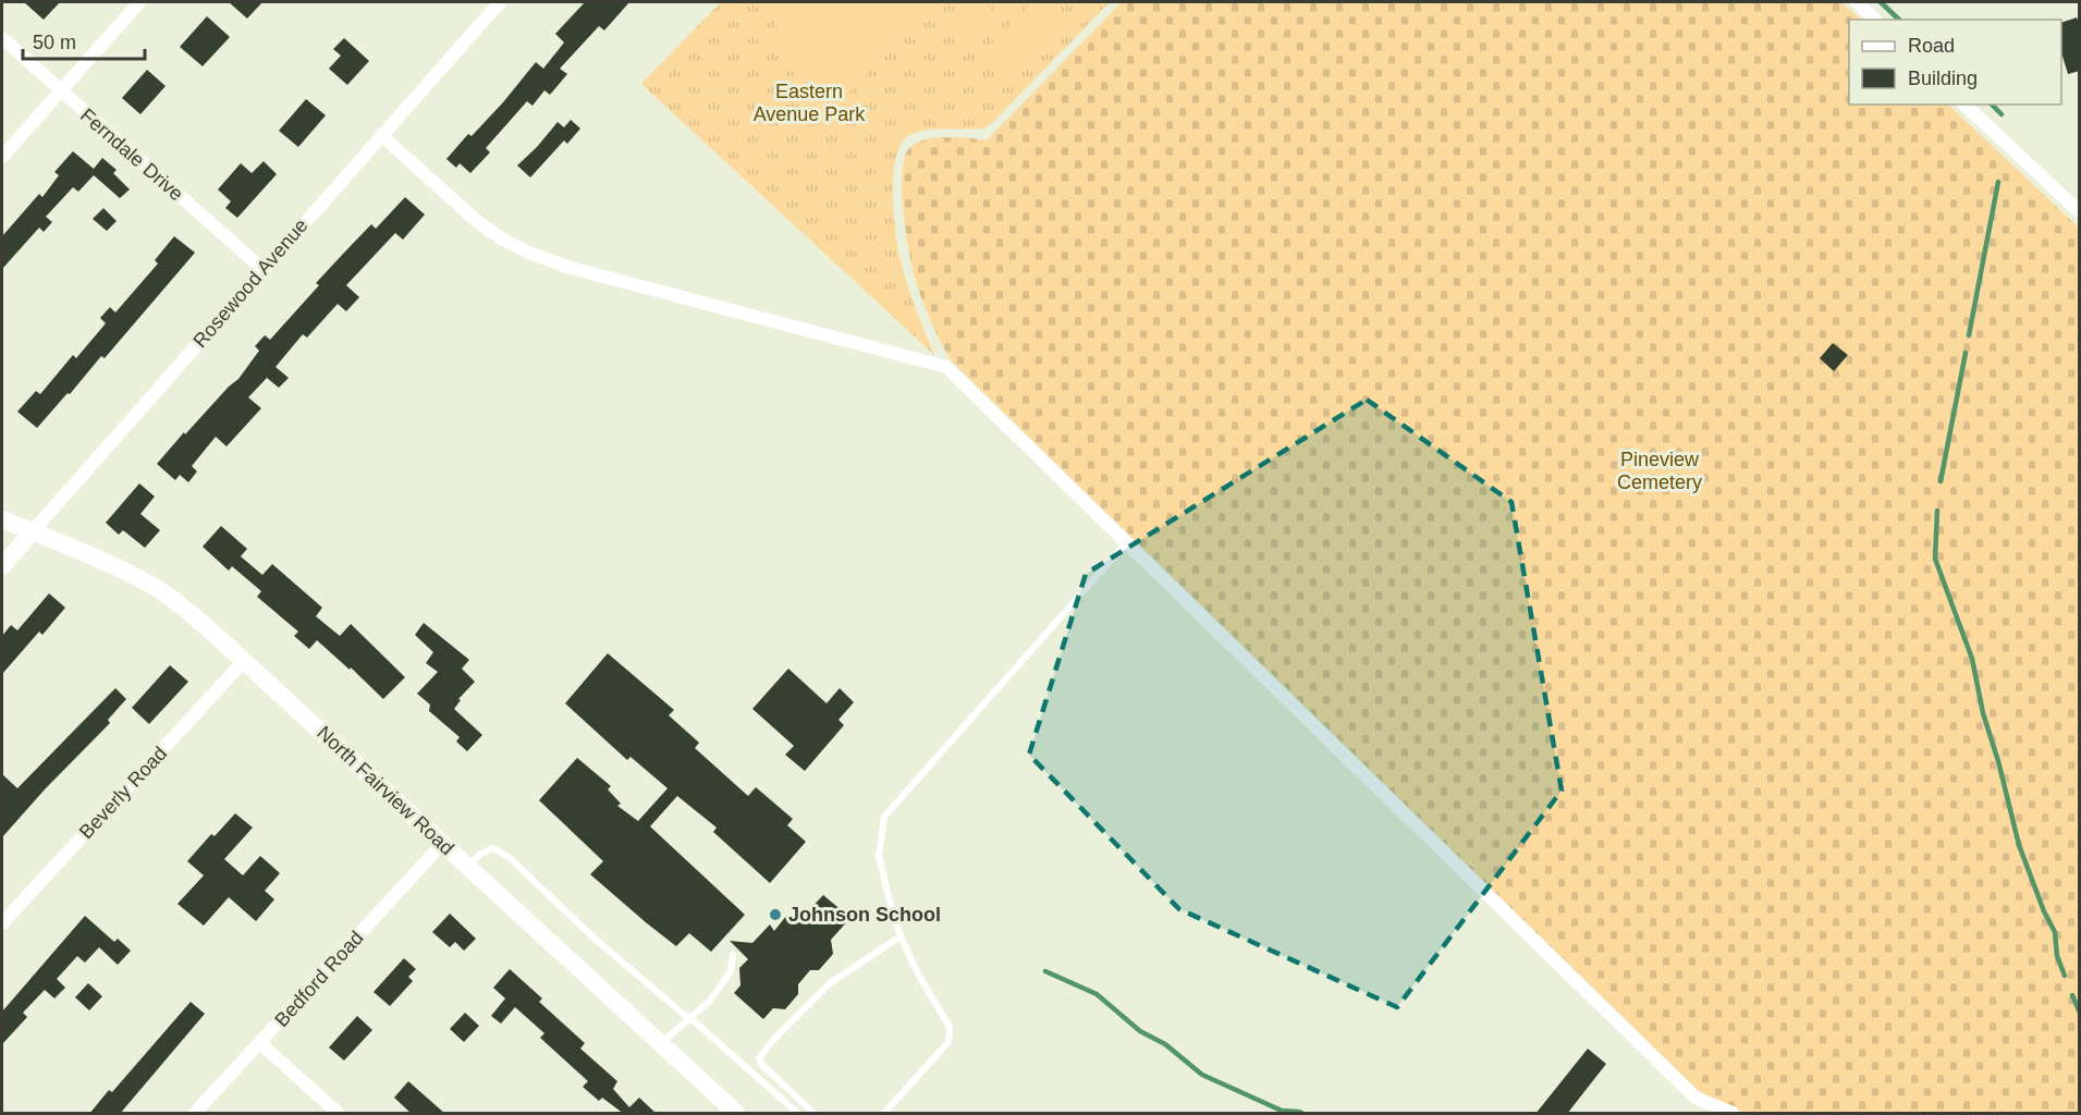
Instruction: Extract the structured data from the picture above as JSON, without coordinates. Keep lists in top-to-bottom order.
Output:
{
  "streets": {
    "main road": ["Rosewood Avenue", "North Fairview Road"],
    "street": ["Ferndale Drive", "Beverly Road", "Bedford Road"]
  },
  "crossings": [
    ["Ferndale Drive", "Rosewood Avenue"],
    ["Rosewood Avenue", "North Fairview Road"],
    ["North Fairview Road", "Beverly Road"],
    ["North Fairview Road", "Bedford Road"]
  ],
  "parks": ["Eastern Avenue Park", "Pineview Cemetery"],
  "places": ["Johnson School"],
  "legend": ["Road", "Building"],
  "scale_bar": "50 m"
}
